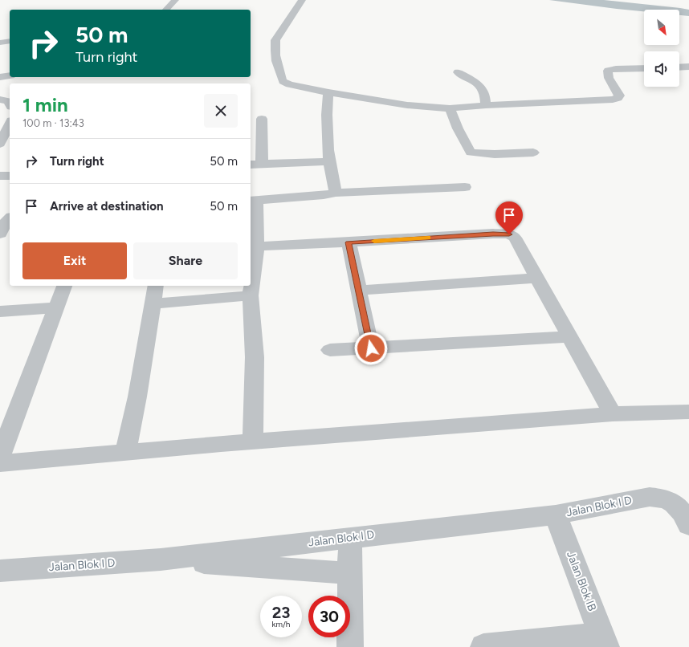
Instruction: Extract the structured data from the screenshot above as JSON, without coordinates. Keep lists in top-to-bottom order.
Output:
{
  "streets": {
    "street": ["Jalan Blok I D", "Jalan Blok IB"]
  },
  "crossings": [
    ["Jalan Blok I D", "Jalan Blok IB"]
  ],
  "north": "bottom right",
  "page": {
    "turn": ["50 m", "Turn right"],
    "heading": ["1 min", "100 m · 13:43"],
    "list": [
      {
        "name": "Turn right",
        "value": "50 m"
      },
      {
        "name": "Arrive at destination",
        "value": "50 m"
      }
    ],
    "buttons": ["Exit", "Share"],
    "speed": "23 km/h",
    "limit": "30"
  }
}
